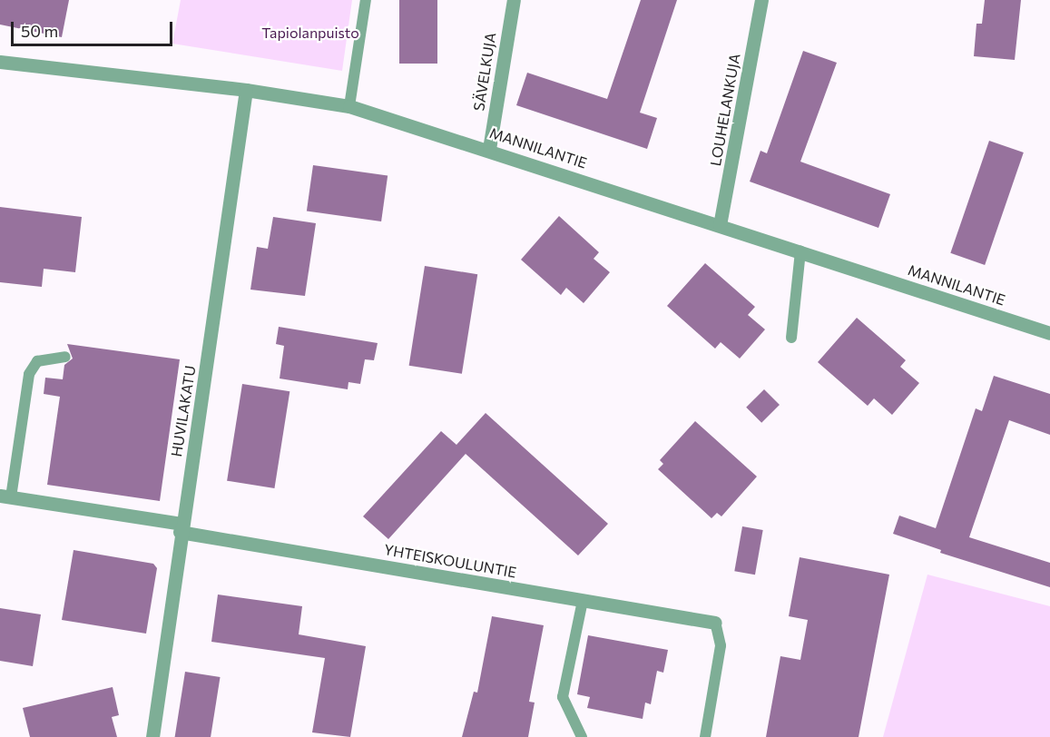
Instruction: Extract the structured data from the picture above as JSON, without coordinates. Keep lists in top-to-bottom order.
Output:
{
  "streets": {
    "street": [
      "SÄVELKUJA",
      "LOUHELANKUJA",
      "MANNILANTIE",
      "HUVILAKATU",
      "YHTEISKOULUNTIE"
    ]
  },
  "crossings": [
    ["SÄVELKUJA", "MANNILANTIE"],
    ["LOUHELANKUJA", "MANNILANTIE"],
    ["MANNILANTIE", "HUVILAKATU"],
    ["HUVILAKATU", "YHTEISKOULUNTIE"]
  ],
  "parks": ["Tapiolanpuisto"],
  "scale_bar": "50 m"
}
